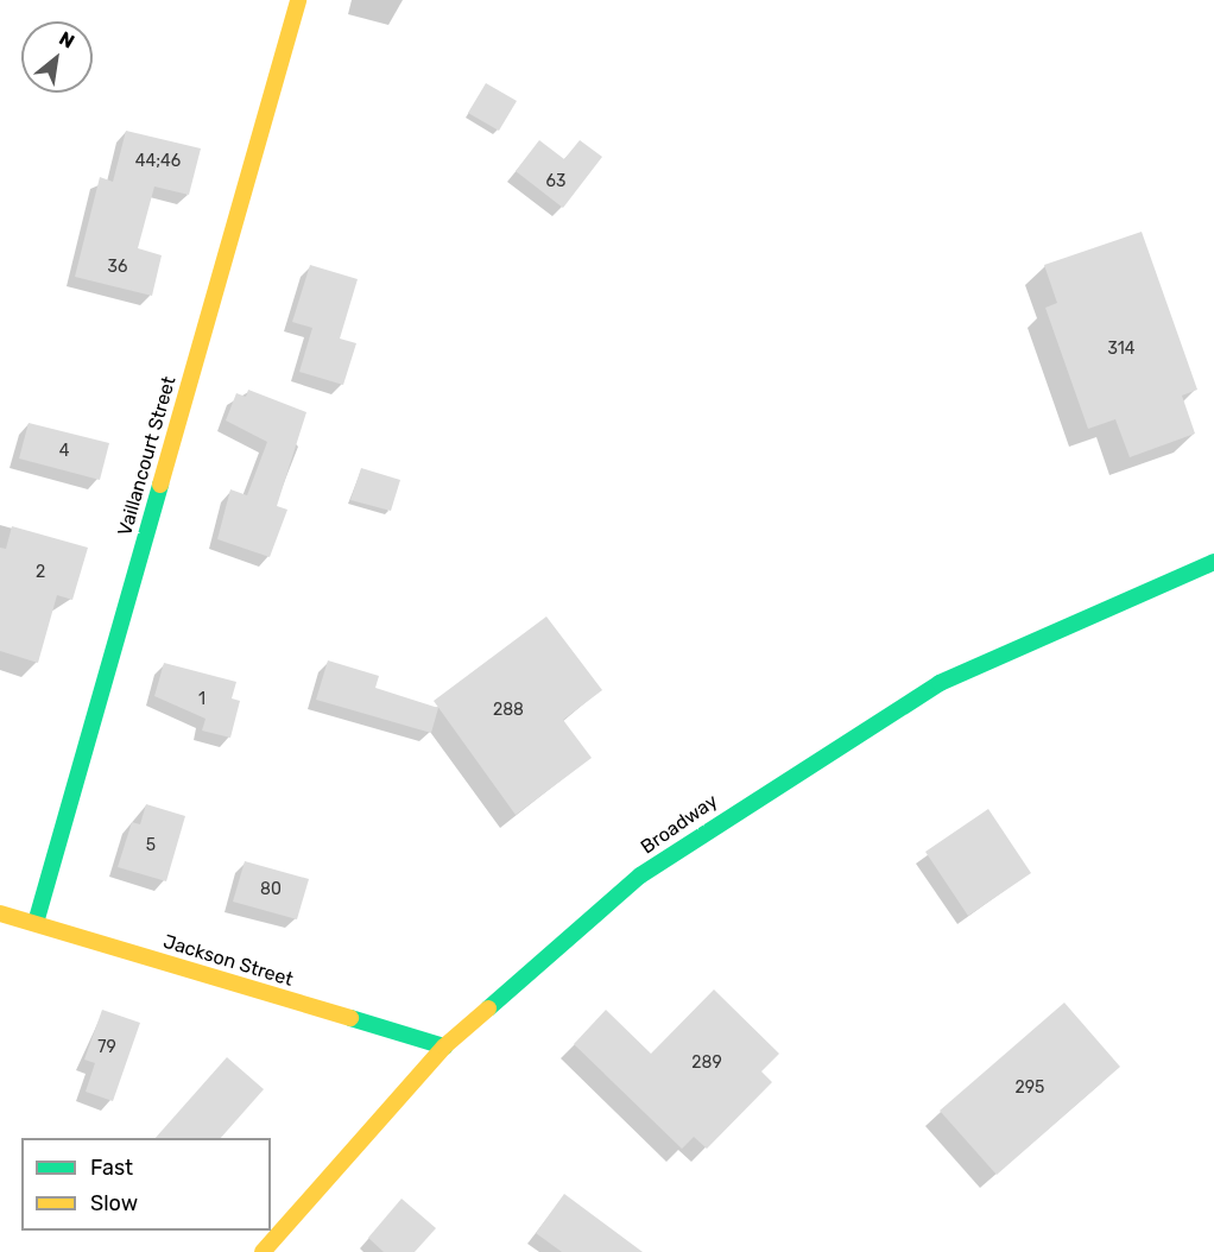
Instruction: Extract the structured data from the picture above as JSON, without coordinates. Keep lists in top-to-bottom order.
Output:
{
  "streets": {
    "street": ["Vaillancourt Street", "Broadway", "Jackson Street"]
  },
  "crossings": [
    ["Vaillancourt Street", "Jackson Street"],
    ["Broadway", "Jackson Street"]
  ],
  "house_numbers": [
    "44;46",
    "63",
    "36",
    "314",
    "4",
    "2",
    "1",
    "288",
    "5",
    "80",
    "79",
    "289",
    "295"
  ],
  "legend": ["Fast", "Slow"],
  "north": "top right"
}
